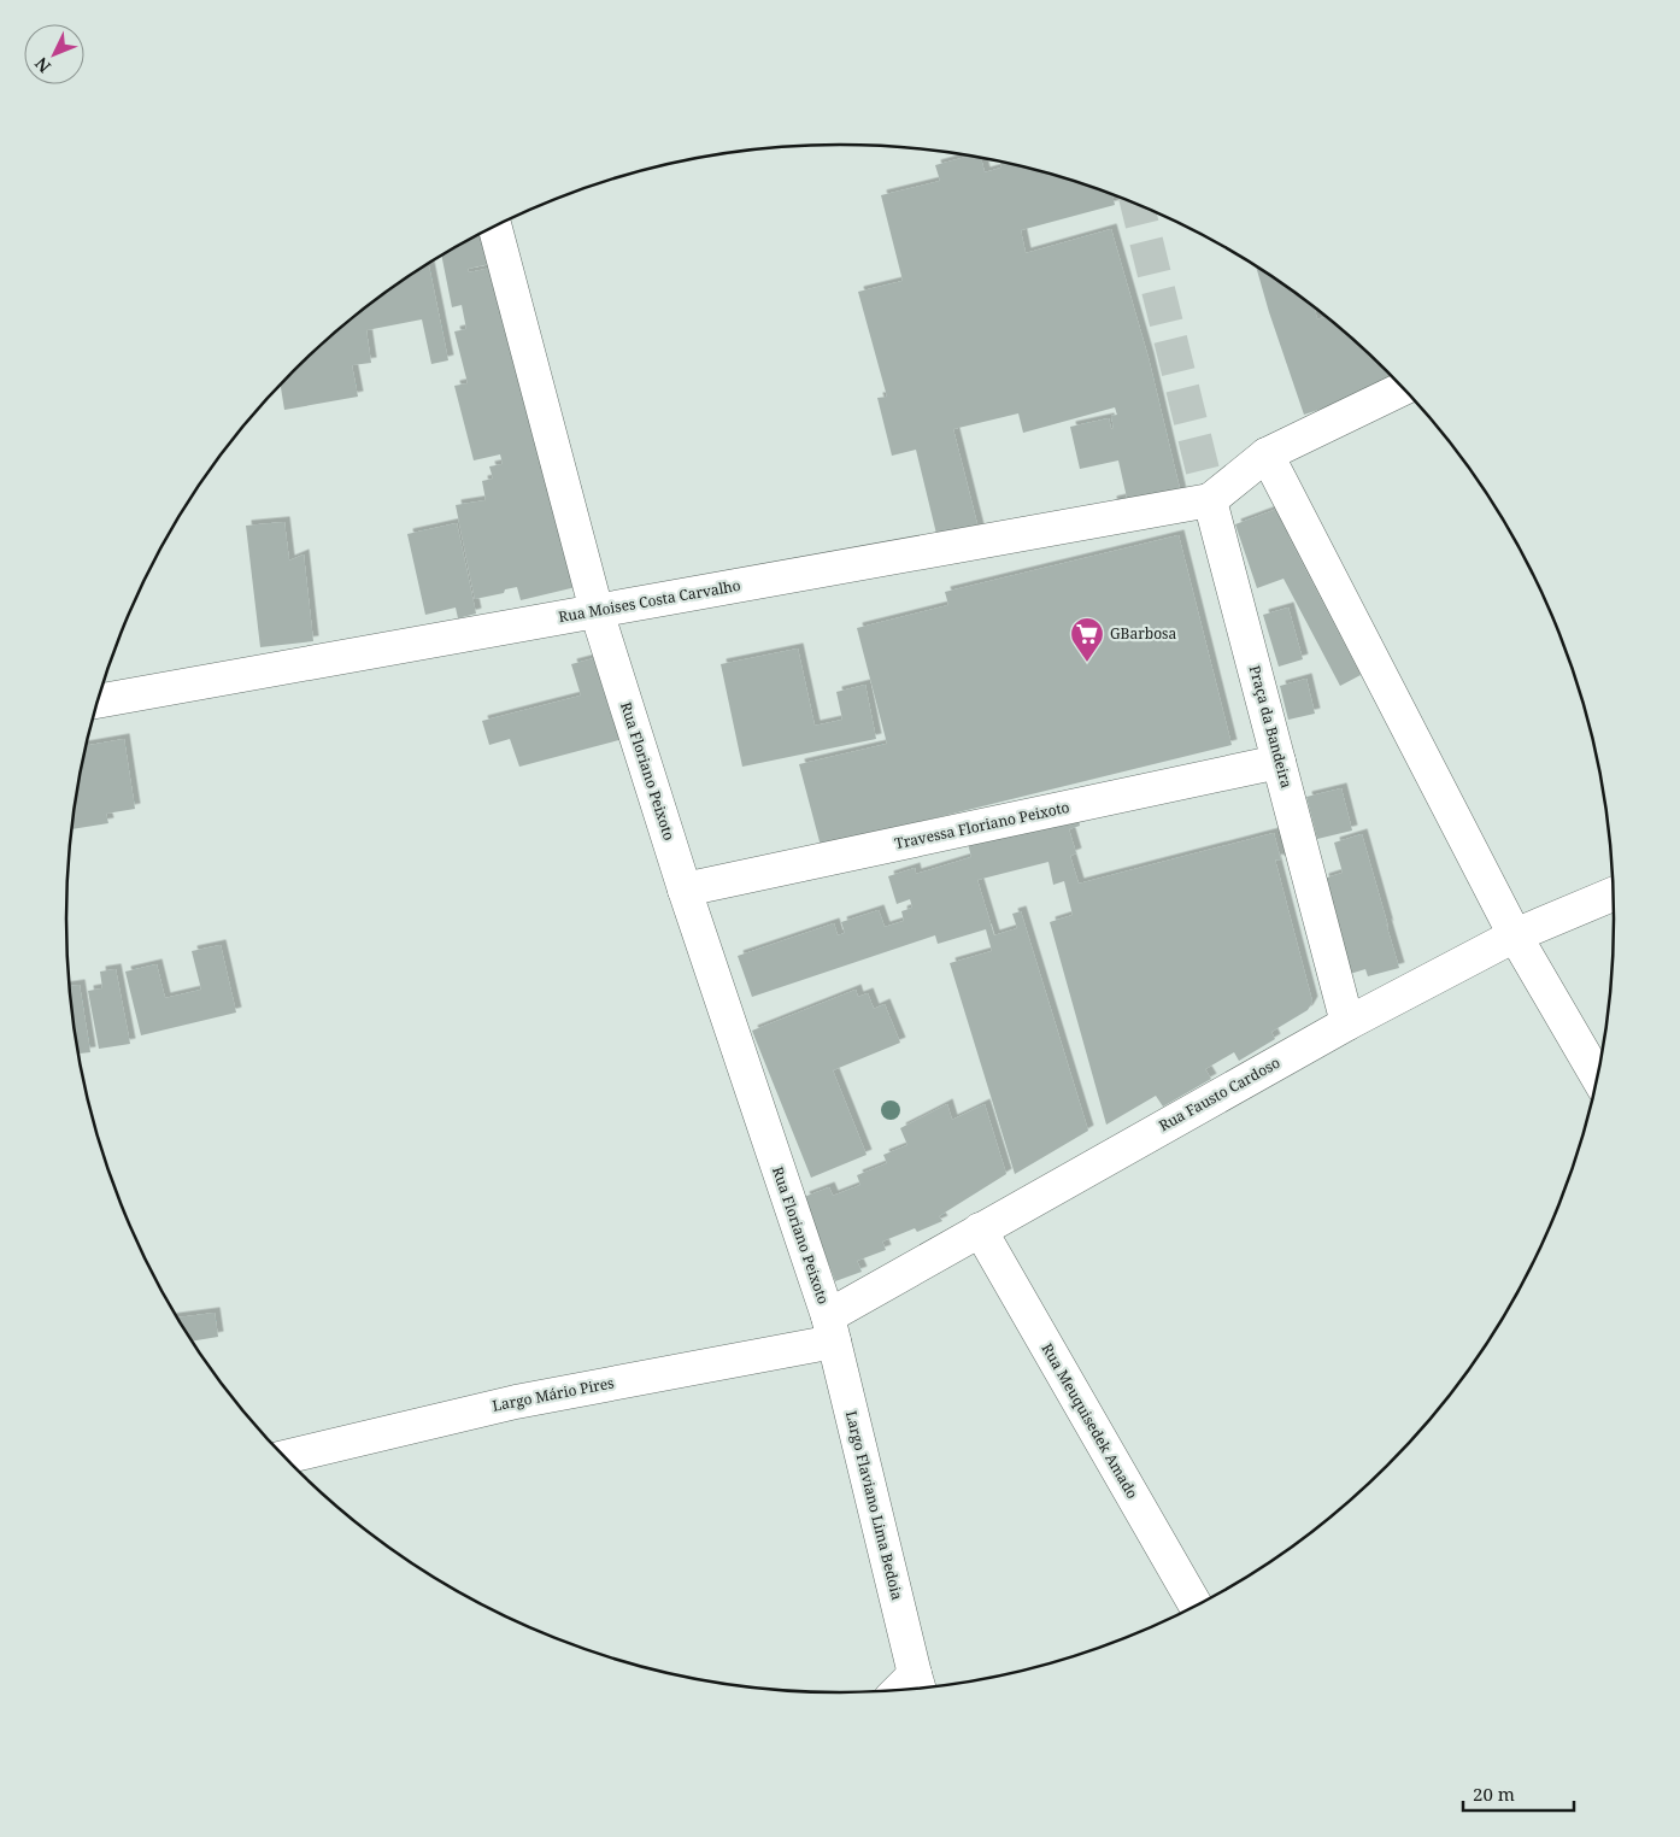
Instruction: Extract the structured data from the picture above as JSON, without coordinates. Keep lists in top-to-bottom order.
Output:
{
  "streets": {
    "street": [
      "Rua Moises Costa Carvalho",
      "Praça da Bandeira",
      "Rua Floriano Peixoto",
      "Travessa Floriano Peixoto",
      "Rua Fausto Cardoso",
      "Largo Mário Pires",
      "Rua Meuquisedek Amado",
      "Largo Flaviano Lima Bedoia"
    ]
  },
  "crossings": [
    ["Rua Moises Costa Carvalho", "Praça da Bandeira"],
    ["Rua Moises Costa Carvalho", "Rua Floriano Peixoto"],
    ["Praça da Bandeira", "Travessa Floriano Peixoto"],
    ["Praça da Bandeira", "Rua Fausto Cardoso"],
    ["Rua Floriano Peixoto", "Travessa Floriano Peixoto"],
    ["Rua Floriano Peixoto", "Rua Fausto Cardoso"],
    ["Rua Floriano Peixoto", "Largo Mário Pires"],
    ["Rua Floriano Peixoto", "Largo Flaviano Lima Bedoia"],
    ["Rua Fausto Cardoso", "Largo Mário Pires"],
    ["Rua Fausto Cardoso", "Rua Meuquisedek Amado"],
    ["Rua Fausto Cardoso", "Largo Flaviano Lima Bedoia"],
    ["Largo Mário Pires", "Largo Flaviano Lima Bedoia"]
  ],
  "places": {
    "supermarket": ["GBarbosa"]
  },
  "scale_bar": "20 m",
  "north": "bottom left"
}
